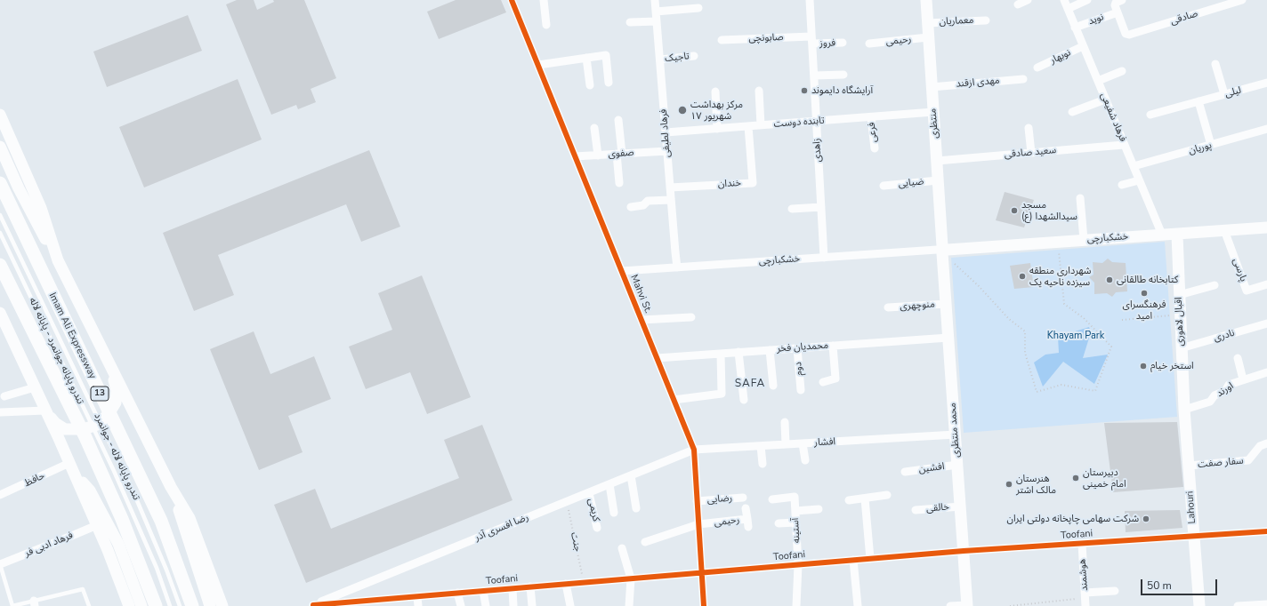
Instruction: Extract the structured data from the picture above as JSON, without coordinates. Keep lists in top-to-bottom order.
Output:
{
  "streets": {
    "highway": ["Imam Ali Expressway", "13"],
    "main road": [
      "منتظری",
      "خشکبارچی",
      "اقبال لاهوری",
      "محمد منتظری",
      "Lahouri"
    ],
    "street": [
      "صادقی",
      "نوید",
      "معماریان",
      "صابونچی",
      "رحیمی",
      "فروز",
      "نوبهار",
      "تاجیک",
      "مهدی ازقند",
      "لیلی",
      "فرهاد شفیعی",
      "تابنده دوست",
      "فرعی",
      "فرهاد لطیفی",
      "پوریان",
      "زاهدی",
      "سعید صادقی",
      "صفوی",
      "ضیایی",
      "خندان",
      "پارسی",
      "Mahvi St.",
      "منوچهری",
      "نادری",
      "محمدیان فخر",
      "دوم",
      "اورند",
      "افشار",
      "سفار صفت",
      "افشین",
      "حافظ",
      "رضایی",
      "خالقی",
      "کریمی",
      "رضا افسری آذر",
      "آستینه",
      "Toofani",
      "فرهاد ادبی فر",
      "هوشمند"
    ],
    "lane": ["تندرو پایانه جوانمرد - پایانه لاله", "تندرو پایانه لاله - جوانمرد"],
    "path": ["جنت"]
  },
  "crossings": [
    ["صادقی", "نوید"],
    ["نوید", "فرهاد شفیعی"],
    ["معماریان", "منتظری"],
    ["صابونچی", "فروز"],
    ["صابونچی", "زاهدی"],
    ["رحیمی", "منتظری"],
    ["رحیمی", "Mahvi St."],
    ["فروز", "زاهدی"],
    ["نوبهار", "فرهاد شفیعی"],
    ["تاجیک", "فرهاد لطیفی"],
    ["مهدی ازقند", "منتظری"],
    ["فرهاد شفیعی", "پوریان"],
    ["فرهاد شفیعی", "سعید صادقی"],
    ["فرهاد شفیعی", "خشکبارچی"],
    ["تابنده دوست", "منتظری"],
    ["تابنده دوست", "فرعی"],
    ["تابنده دوست", "فرهاد لطیفی"],
    ["تابنده دوست", "زاهدی"],
    ["تابنده دوست", "خندان"],
    ["منتظری", "سعید صادقی"],
    ["منتظری", "ضیایی"],
    ["منتظری", "خشکبارچی"],
    ["منتظری", "محمد منتظری"],
    ["فرهاد لطیفی", "صفوی"],
    ["فرهاد لطیفی", "خندان"],
    ["فرهاد لطیفی", "خشکبارچی"],
    ["زاهدی", "خشکبارچی"],
    ["صفوی", "Mahvi St."],
    ["خشکبارچی", "پارسی"],
    ["خشکبارچی", "Mahvi St."],
    ["خشکبارچی", "اقبال لاهوری"],
    ["خشکبارچی", "محمد منتظری"],
    ["Mahvi St.", "محمدیان فخر"],
    ["Mahvi St.", "افشار"],
    ["Mahvi St.", "رضایی"],
    ["Mahvi St.", "رضا افسری آذر"],
    ["Mahvi St.", "Toofani"],
    ["منوچهری", "محمد منتظری"],
    ["اقبال لاهوری", "نادری"],
    ["اقبال لاهوری", "اورند"],
    ["اقبال لاهوری", "Lahouri"],
    ["محمدیان فخر", "دوم"],
    ["محمدیان فخر", "محمد منتظری"],
    ["اورند", "Lahouri"],
    ["محمد منتظری", "افشار"],
    ["محمد منتظری", "افشین"],
    ["محمد منتظری", "خالقی"],
    ["محمد منتظری", "Toofani"],
    ["افشار", "رضا افسری آذر"],
    ["سفار صفت", "Lahouri"],
    ["Lahouri", "Toofani"],
    ["کریمی", "رضا افسری آذر"],
    ["رضا افسری آذر", "Toofani"],
    ["رضا افسری آذر", "جنت"],
    ["آستینه", "Toofani"],
    ["Toofani", "جنت"],
    ["Toofani", "هوشمند"]
  ],
  "districts": ["SAFA"],
  "parks": ["Khayam Park"],
  "places": [
    "آرایشگاه دایموند",
    "مرکز بهداشت ۱۷ شهریور",
    "مسجد سیدالشهدا (ع)",
    "شهرداری منطقه سیزده ناحیه یک",
    "کتابخانه طالقانی",
    "فرهنگسرای امید",
    "استخر خیام",
    "دبیرستان امام خمینی",
    "هنرستان مالک اشتر",
    "شرکت سهامی چاپخانه دولتی ایران"
  ],
  "scale_bar": "50 m"
}
